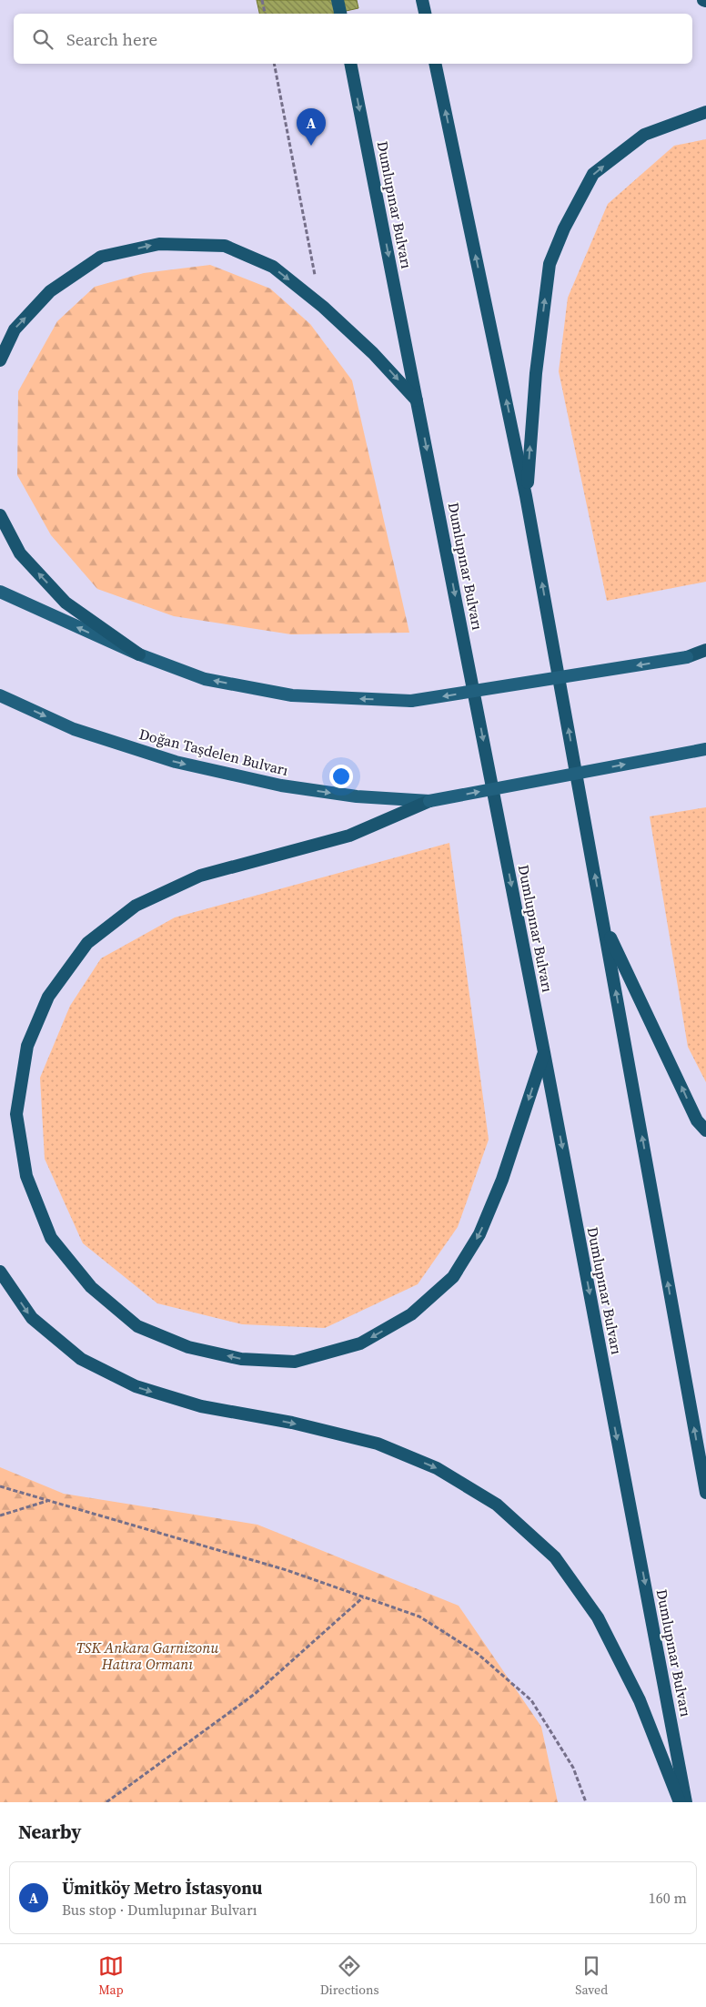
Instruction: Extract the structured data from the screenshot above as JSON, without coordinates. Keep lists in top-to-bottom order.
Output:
{
  "streets": {
    "highway": ["Dumlupınar Bulvarı"],
    "main road": ["Doğan Taşdelen Bulvarı"]
  },
  "parks": ["TSK Ankara Garnizonu Hatıra Ormanı"],
  "page": {
    "search": "Search here",
    "pins": "A",
    "heading": "Nearby",
    "list": [
      {
        "mark": "A",
        "name": "Ümitköy Metro İstasyonu",
        "note": "Bus stop · Dumlupınar Bulvarı",
        "value": "160 m"
      }
    ],
    "nav": ["Map", "Directions", "Saved"]
  }
}
